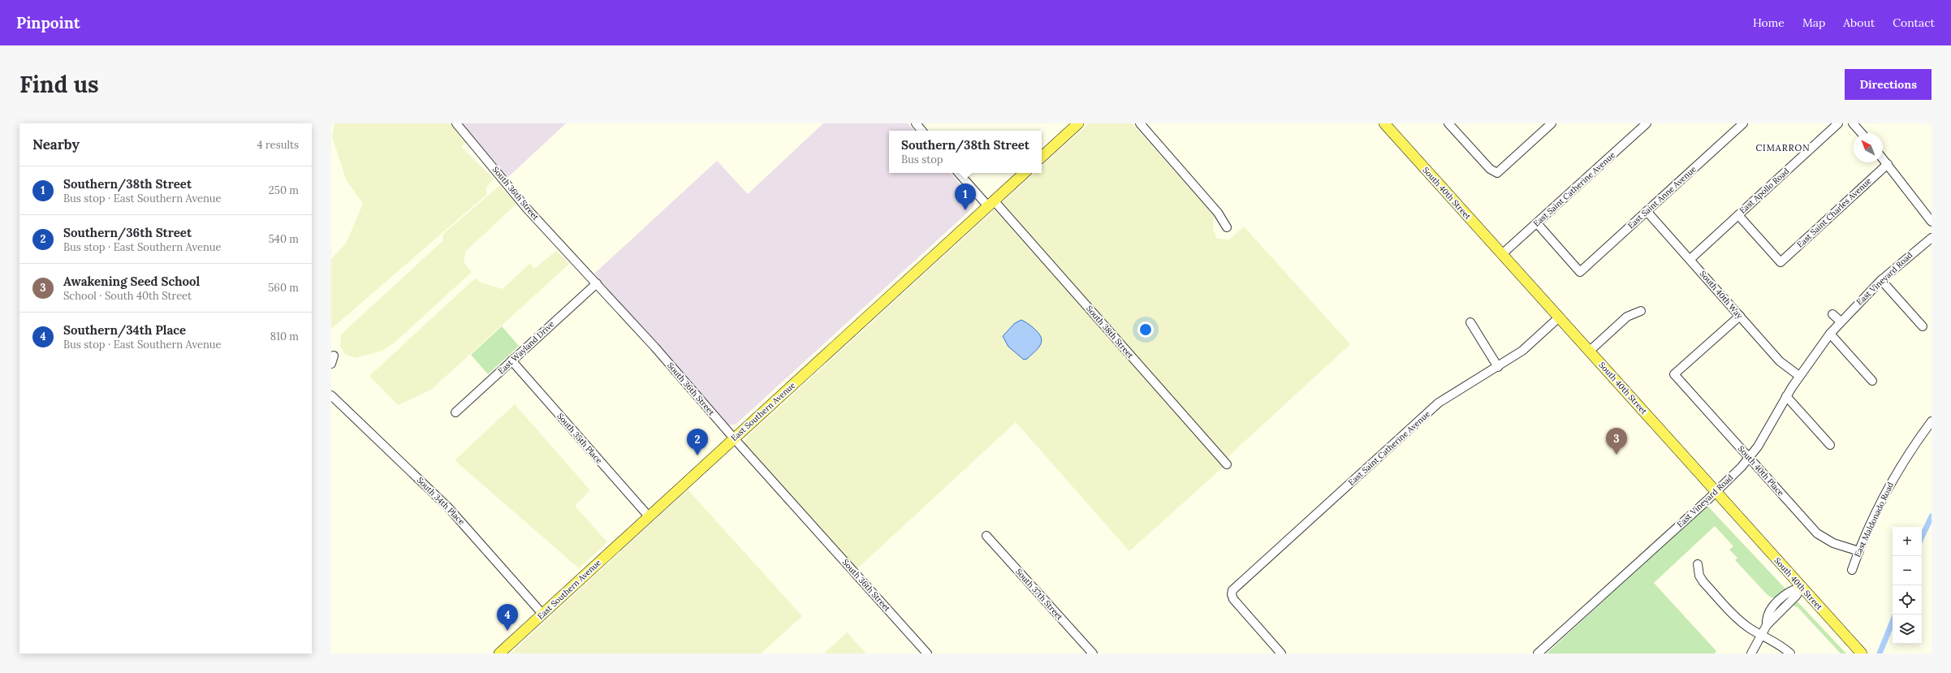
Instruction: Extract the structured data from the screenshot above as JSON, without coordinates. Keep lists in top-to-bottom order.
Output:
{
  "streets": {
    "main road": ["South 40th Street", "East Southern Avenue"],
    "street": [
      "East Saint Catherine Avenue",
      "East Apollo Road",
      "South 36th Street",
      "East Saint Anne Avenue",
      "East Saint Charles Avenue",
      "East Vineyard Road",
      "South 40th Way",
      "South 38th Street",
      "East Wayland Drive",
      "South 35th Place",
      "South 40th Place",
      "South 34th Place",
      "East Maldonado Road",
      "South 37th Street"
    ]
  },
  "crossings": [
    ["East Saint Catherine Avenue", "South 40th Street"],
    ["East Saint Catherine Avenue", "East Saint Anne Avenue"],
    ["East Apollo Road", "East Saint Charles Avenue"],
    ["East Apollo Road", "South 40th Way"],
    ["South 36th Street", "East Wayland Drive"],
    ["South 36th Street", "East Southern Avenue"],
    ["South 40th Street", "East Vineyard Road"],
    ["East Saint Anne Avenue", "South 40th Way"],
    ["East Vineyard Road", "South 40th Way"],
    ["East Vineyard Road", "South 40th Place"],
    ["South 40th Way", "South 40th Place"],
    ["South 38th Street", "East Southern Avenue"],
    ["East Wayland Drive", "South 35th Place"],
    ["East Southern Avenue", "South 35th Place"],
    ["East Southern Avenue", "South 34th Place"],
    ["South 40th Place", "East Maldonado Road"]
  ],
  "districts": ["CIMARRON"],
  "north": "top left",
  "page": {
    "header": "Pinpoint",
    "nav": [
      "Home",
      "Map",
      "About",
      "Contact"
    ],
    "buttons": "Directions",
    "title": "Find us",
    "heading": ["Nearby", "4 results"],
    "popup": ["Southern/38th Street", "Bus stop"],
    "list": [
      {
        "mark": "1",
        "name": "Southern/38th Street",
        "note": "Bus stop · East Southern Avenue",
        "value": "250 m"
      },
      {
        "mark": "2",
        "name": "Southern/36th Street",
        "note": "Bus stop · East Southern Avenue",
        "value": "540 m"
      },
      {
        "mark": "3",
        "name": "Awakening Seed School",
        "note": "School · South 40th Street",
        "value": "560 m"
      },
      {
        "mark": "4",
        "name": "Southern/34th Place",
        "note": "Bus stop · East Southern Avenue",
        "value": "810 m"
      }
    ],
    "pins": [
      "1",
      "3",
      "2",
      "4"
    ],
    "map_buttons": ["+", "−"]
  }
}
